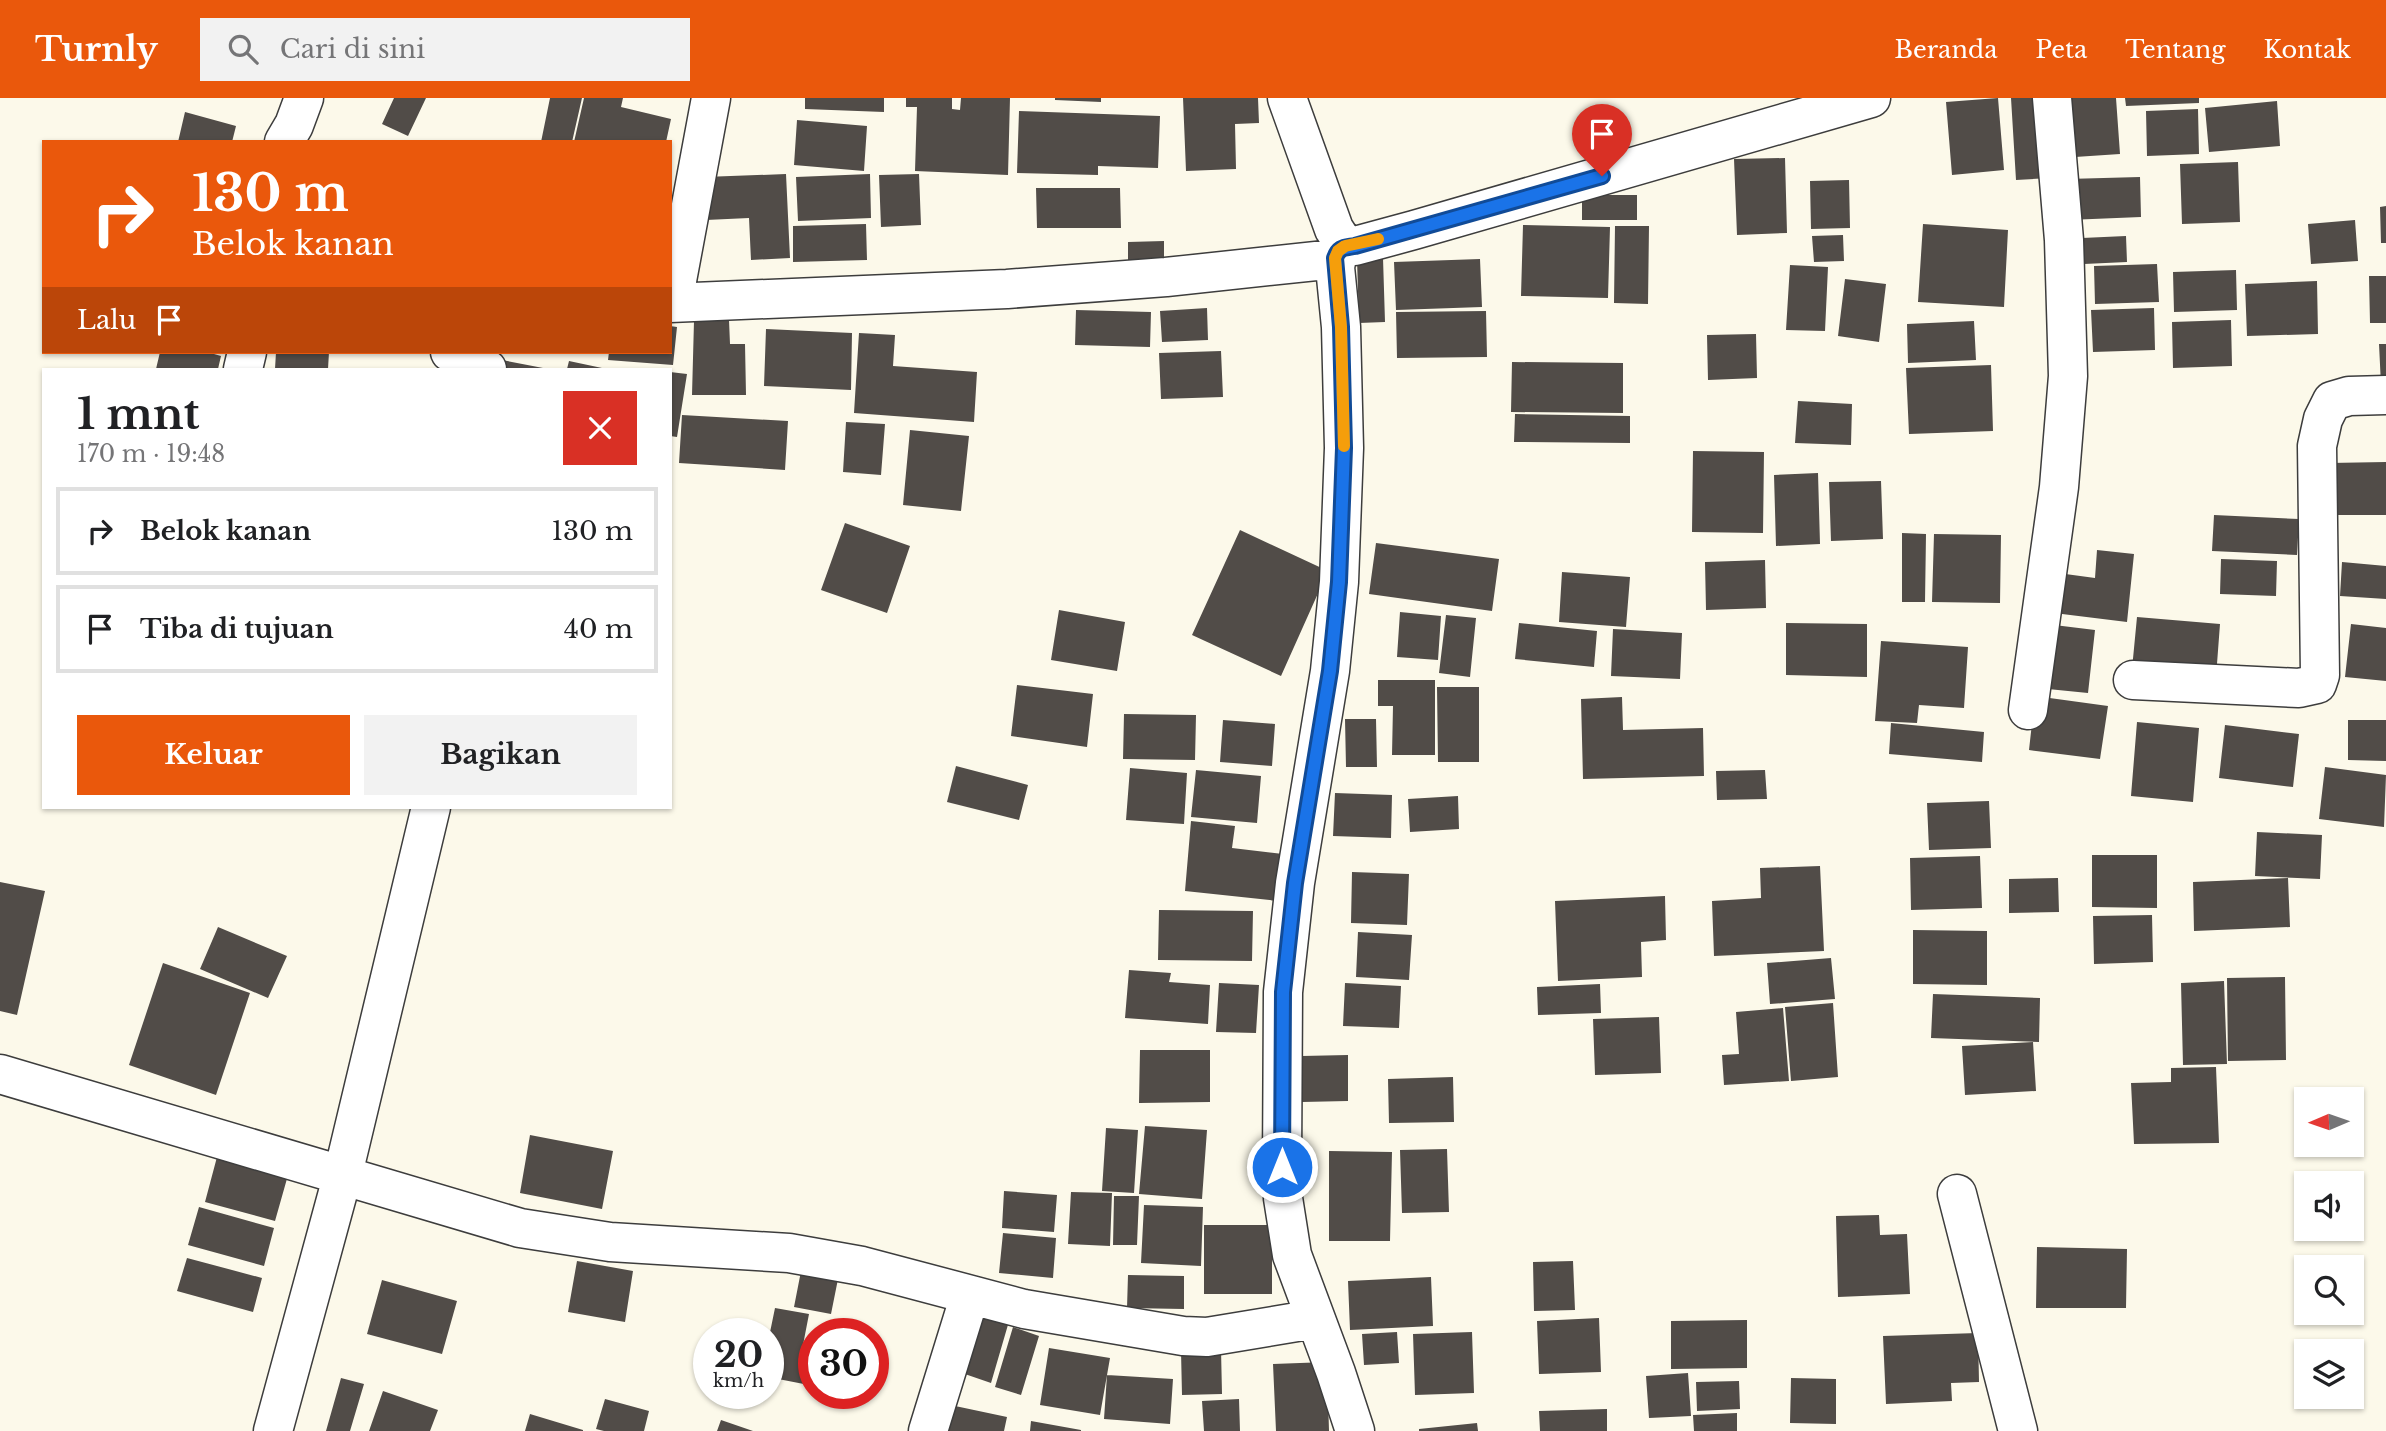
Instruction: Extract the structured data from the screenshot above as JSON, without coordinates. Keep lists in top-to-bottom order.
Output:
{
  "north": "left",
  "page": {
    "header": "Turnly",
    "search": "Cari di sini",
    "nav": [
      "Beranda",
      "Peta",
      "Tentang",
      "Kontak"
    ],
    "turn": ["130 m", "Belok kanan"],
    "then": "Lalu",
    "heading": ["1 mnt", "170 m · 19:48"],
    "list": [
      {
        "name": "Belok kanan",
        "value": "130 m"
      },
      {
        "name": "Tiba di tujuan",
        "value": "40 m"
      }
    ],
    "buttons": ["Keluar", "Bagikan"],
    "speed": "20 km/h",
    "limit": "30"
  }
}
